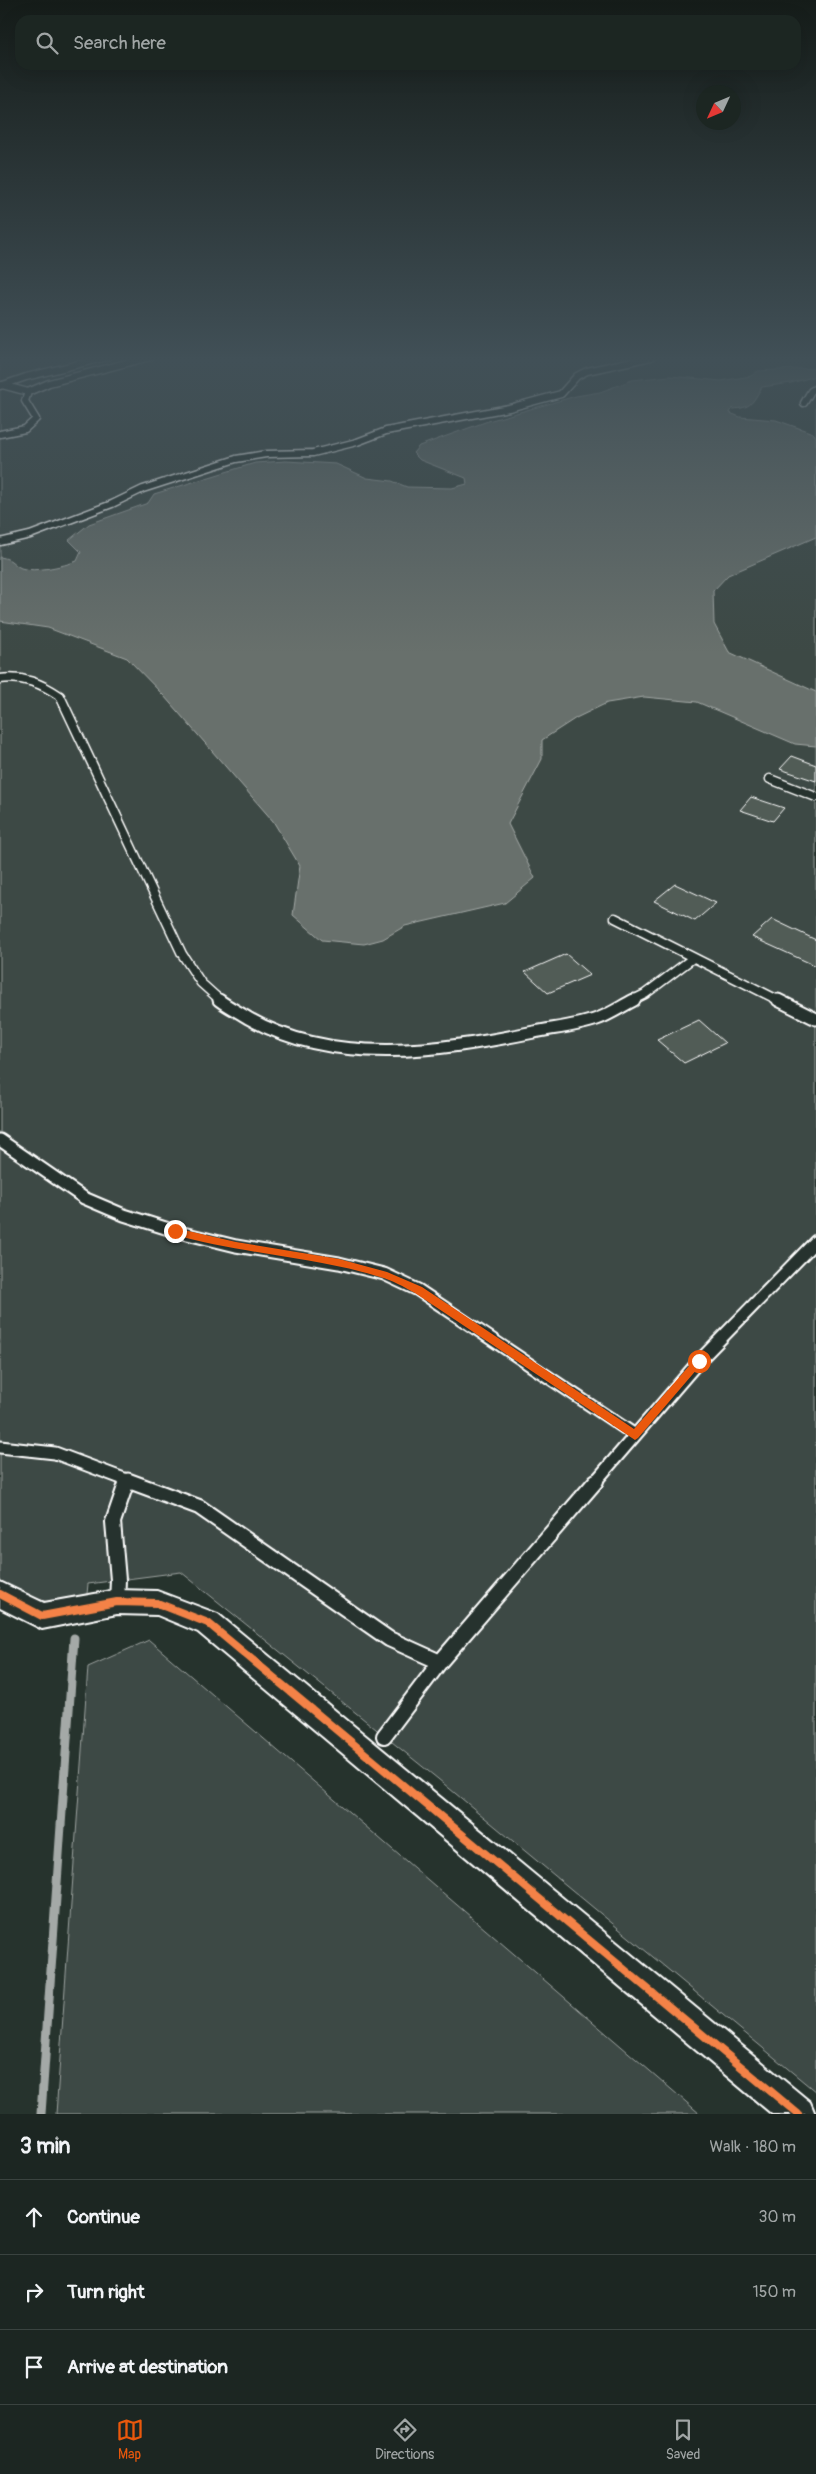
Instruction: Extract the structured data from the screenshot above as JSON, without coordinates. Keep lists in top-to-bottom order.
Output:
{
  "north": "bottom left",
  "page": {
    "search": "Search here",
    "heading": ["3 min", "Walk · 180 m"],
    "list": [
      ["Continue", "30 m"],
      ["Turn right", "150 m"],
      "Arrive at destination"
    ],
    "nav": ["Map", "Directions", "Saved"]
  }
}
